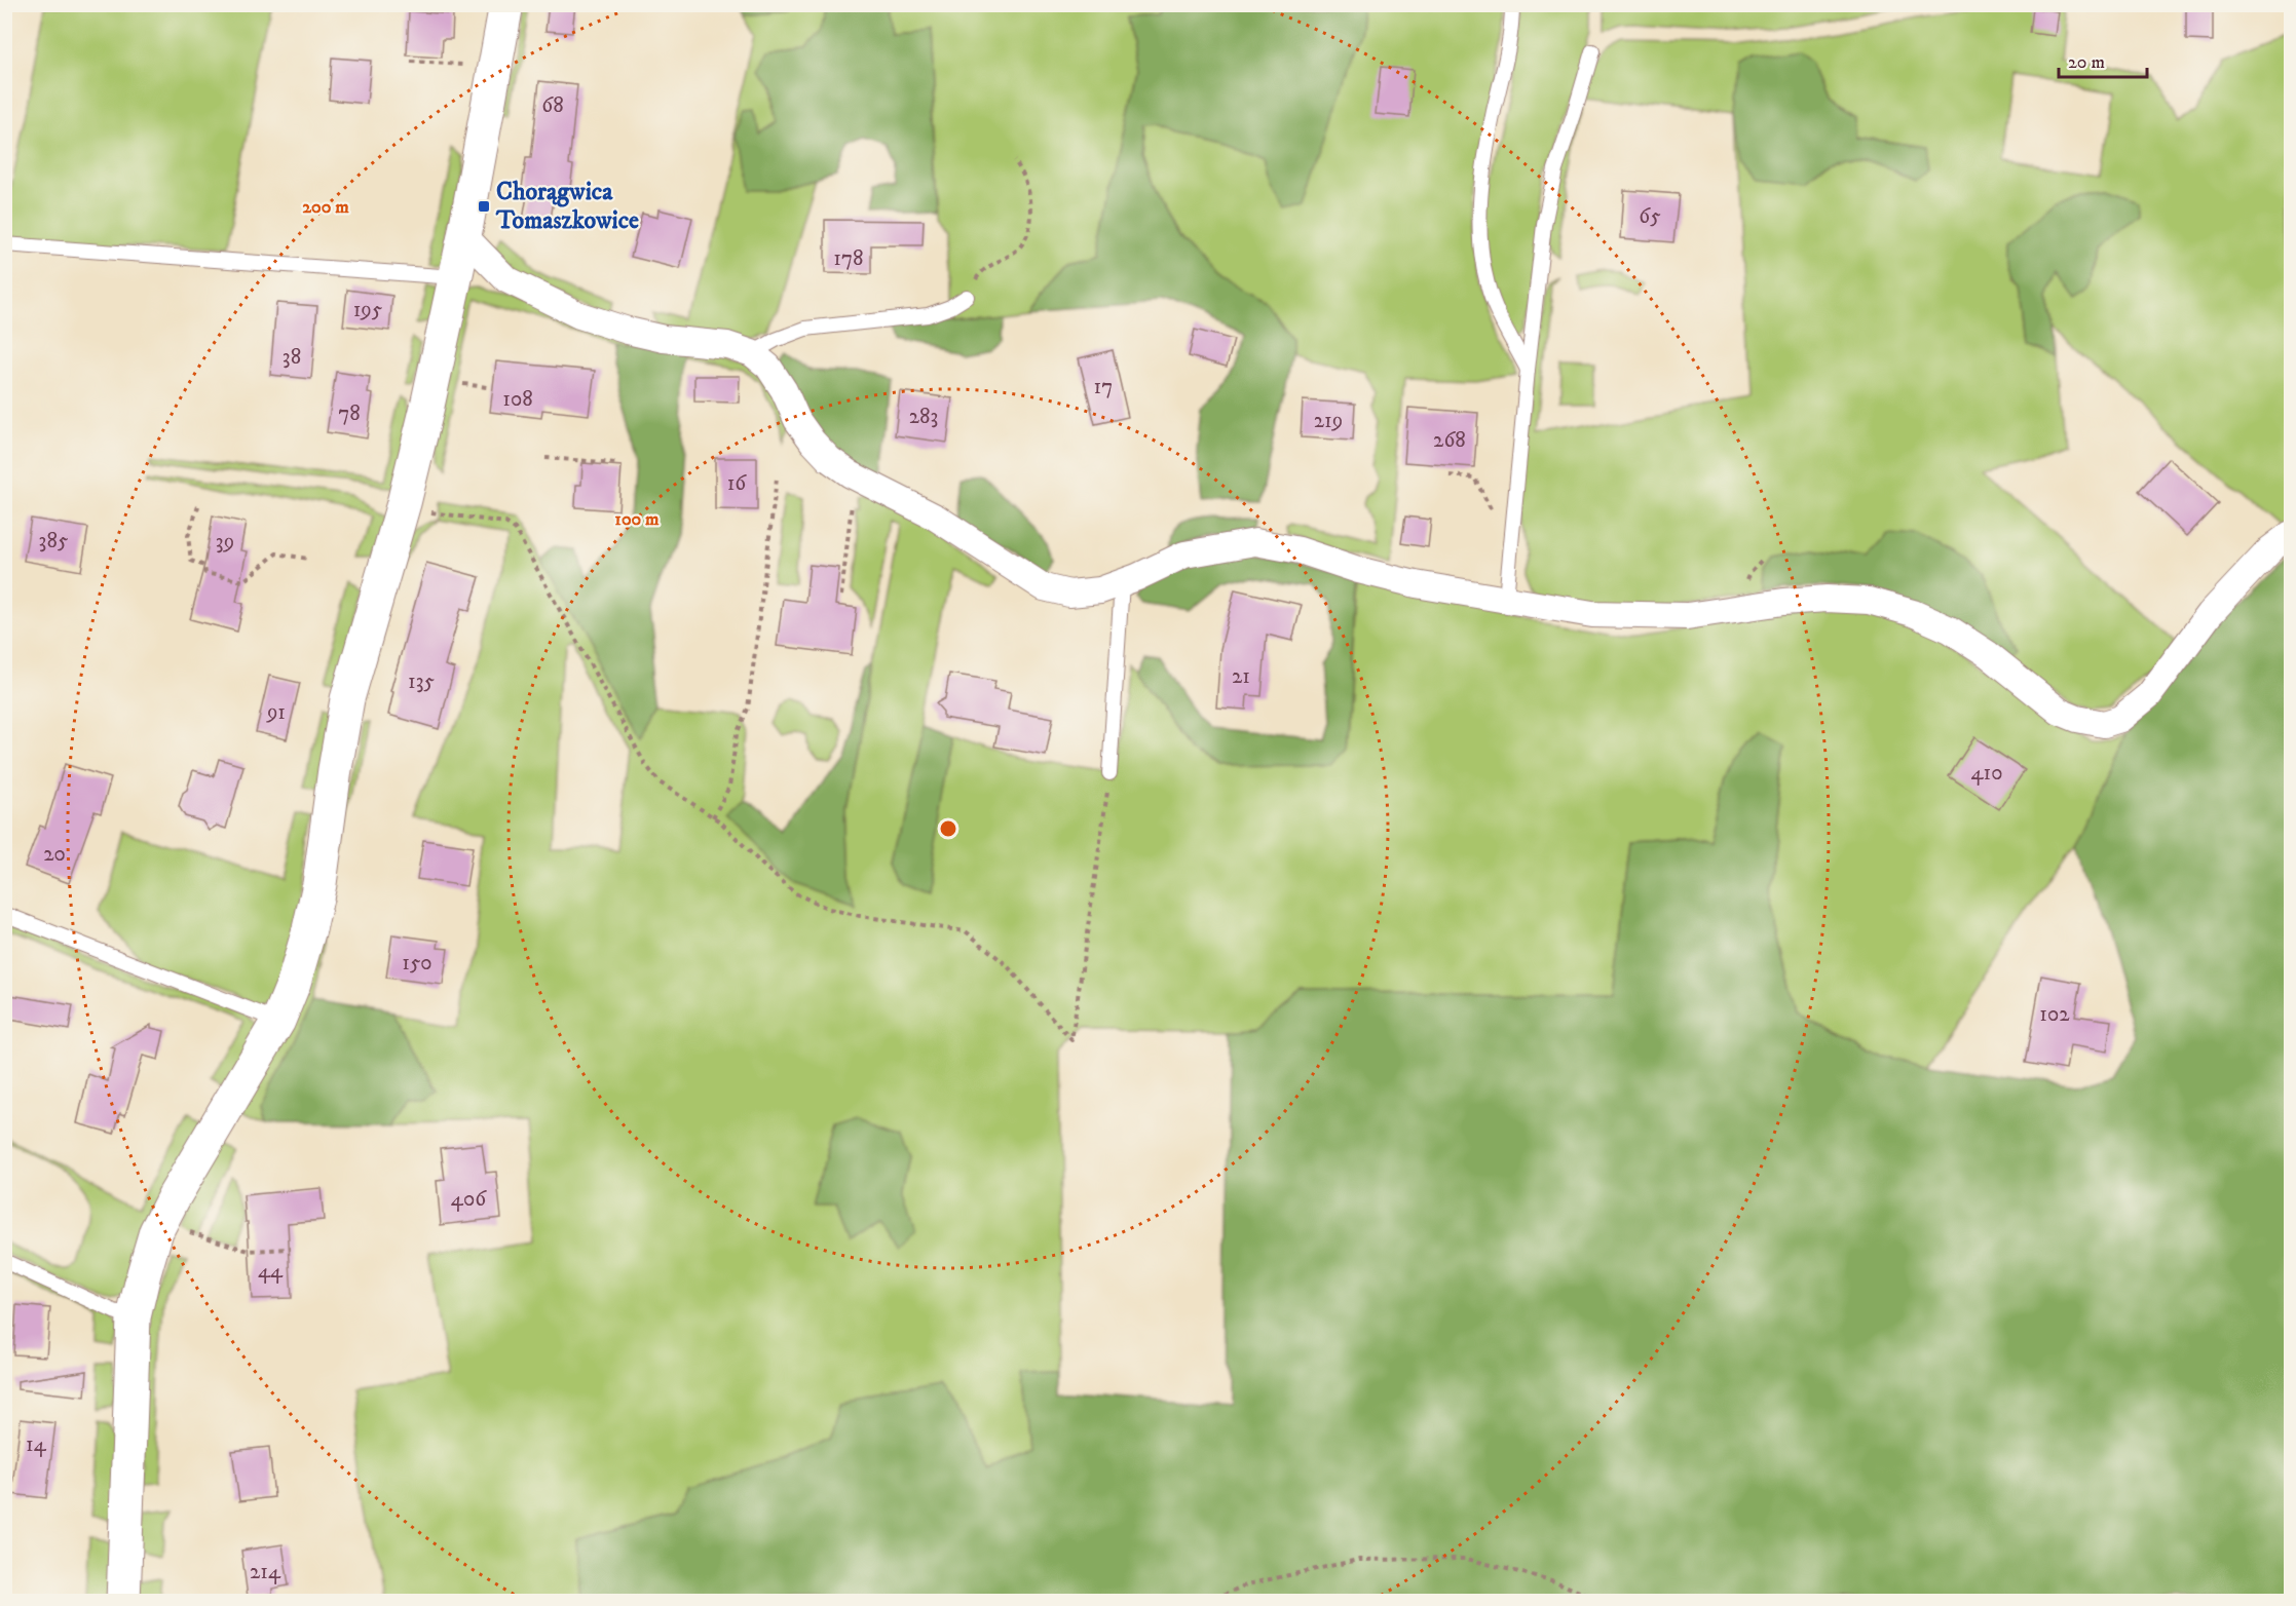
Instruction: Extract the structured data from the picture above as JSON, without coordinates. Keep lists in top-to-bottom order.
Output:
{
  "places": {
    "transit": ["Chorągwica Tomaszkowice"]
  },
  "house_numbers": [
    "68",
    "65",
    "178",
    "195",
    "38",
    "17",
    "108",
    "78",
    "283",
    "219",
    "268",
    "16",
    "385",
    "39",
    "21",
    "135",
    "91",
    "410",
    "20",
    "150",
    "102",
    "406",
    "44",
    "14",
    "214"
  ],
  "scale_bar": "20 m",
  "rings": ["200 m", "100 m"]
}
